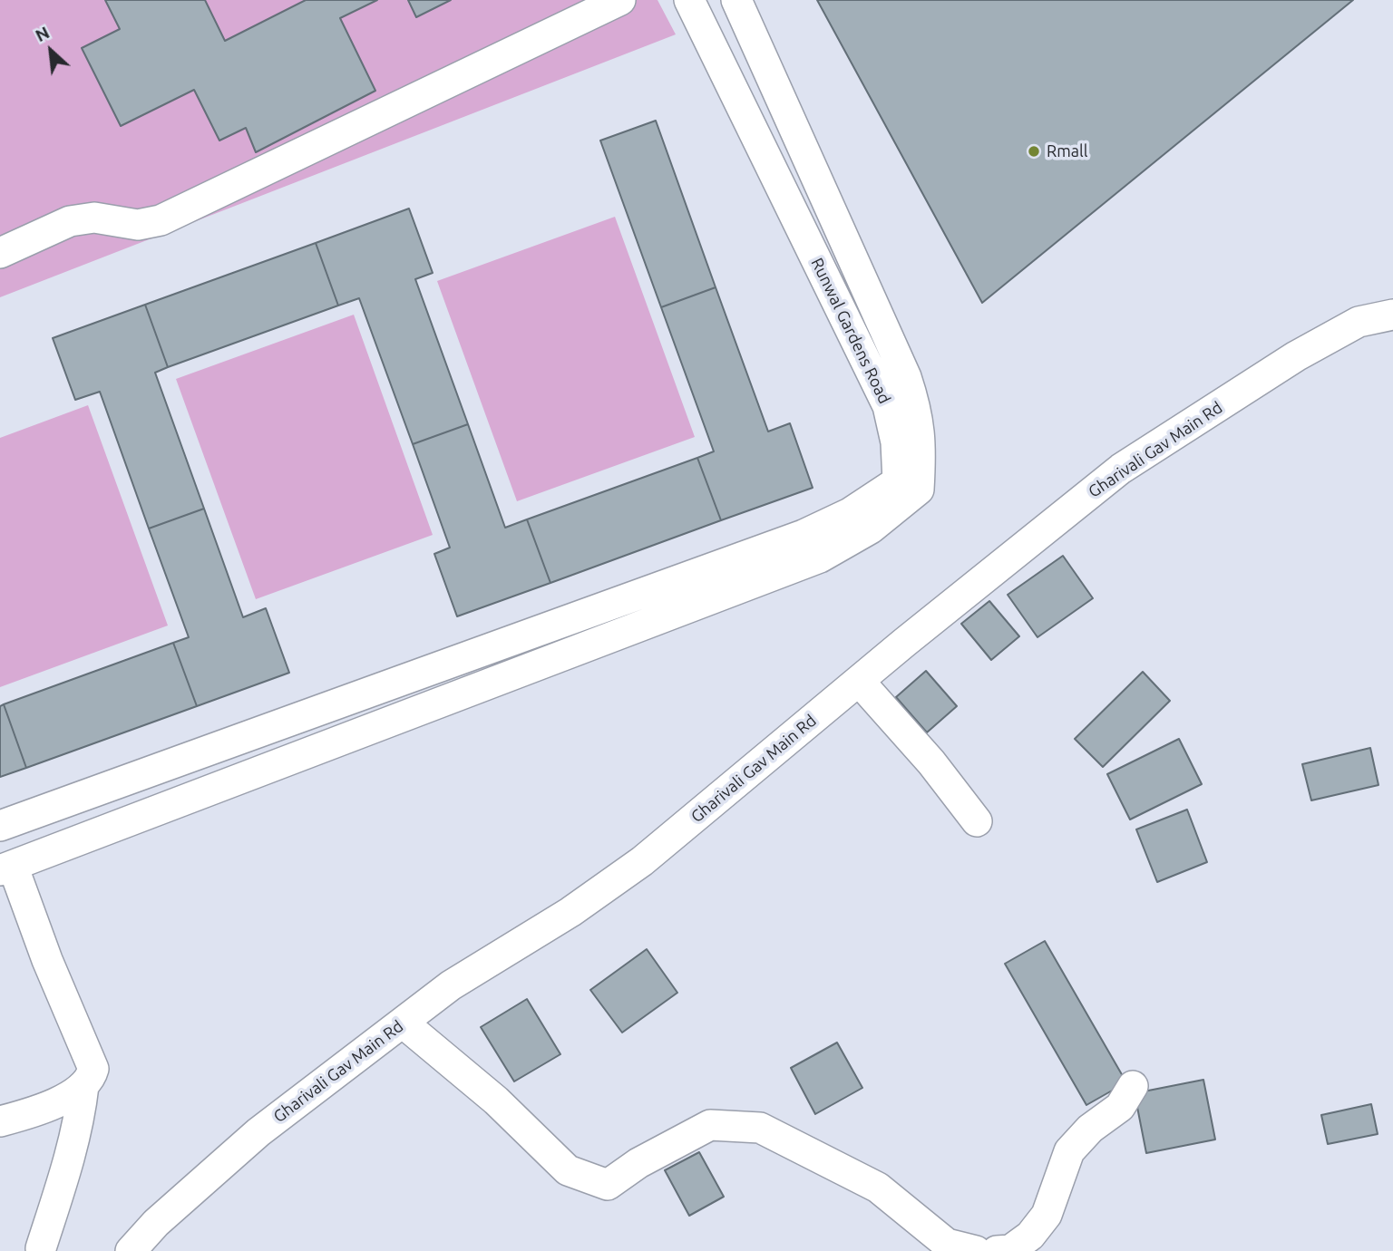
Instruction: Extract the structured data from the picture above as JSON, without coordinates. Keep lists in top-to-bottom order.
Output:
{
  "streets": {
    "street": ["Runwal Gardens Road", "Gharivali Gav Main Rd"]
  },
  "places": ["Rmall"],
  "north": "top left"
}
